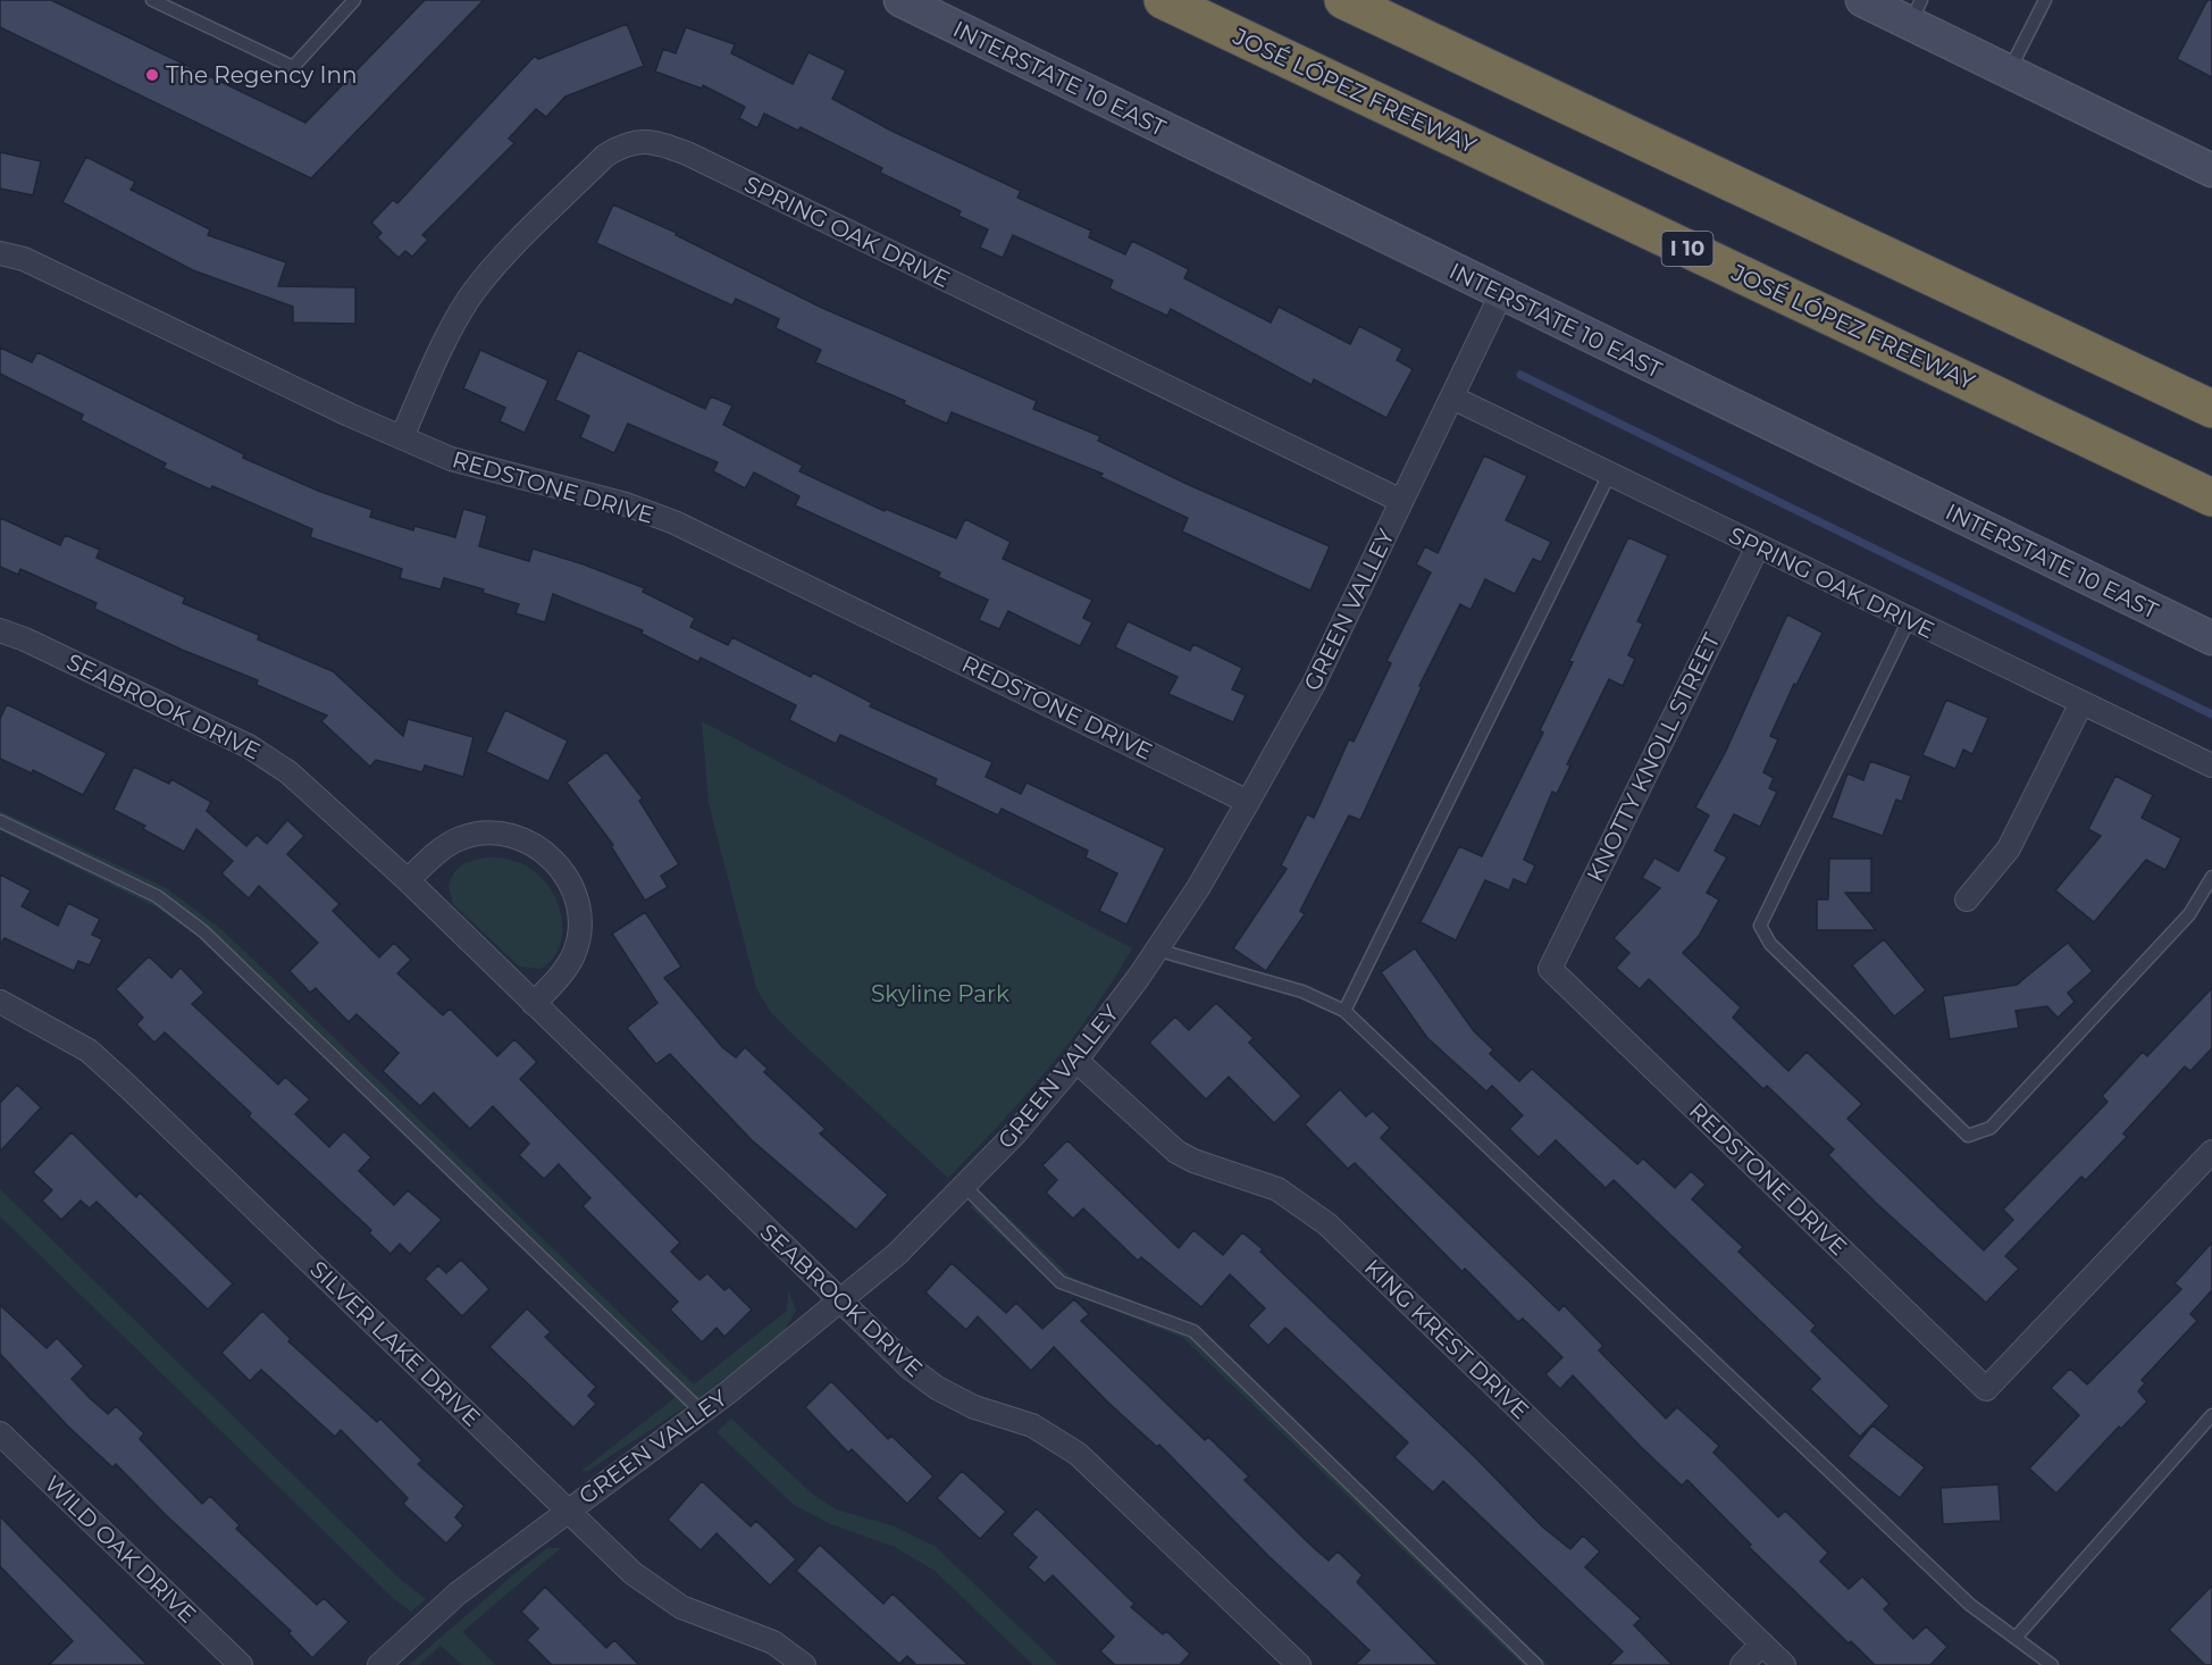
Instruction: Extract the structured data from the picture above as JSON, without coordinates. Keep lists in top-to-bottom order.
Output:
{
  "streets": {
    "highway": ["JOSÉ LÓPEZ FREEWAY", "I 10"],
    "main road": ["INTERSTATE 10 EAST"],
    "street": [
      "SPRING OAK DRIVE",
      "REDSTONE DRIVE",
      "GREEN VALLEY",
      "SEABROOK DRIVE",
      "KNOTTY KNOLL STREET",
      "KING KREST DRIVE",
      "SILVER LAKE DRIVE",
      "WILD OAK DRIVE"
    ]
  },
  "crossings": [
    ["INTERSTATE 10 EAST", "GREEN VALLEY"],
    ["SPRING OAK DRIVE", "REDSTONE DRIVE"],
    ["SPRING OAK DRIVE", "GREEN VALLEY"],
    ["SPRING OAK DRIVE", "KNOTTY KNOLL STREET"],
    ["REDSTONE DRIVE", "GREEN VALLEY"],
    ["REDSTONE DRIVE", "KNOTTY KNOLL STREET"],
    ["GREEN VALLEY", "SEABROOK DRIVE"],
    ["GREEN VALLEY", "KING KREST DRIVE"],
    ["GREEN VALLEY", "SILVER LAKE DRIVE"]
  ],
  "parks": ["Skyline Park"],
  "places": ["The Regency Inn"]
}
